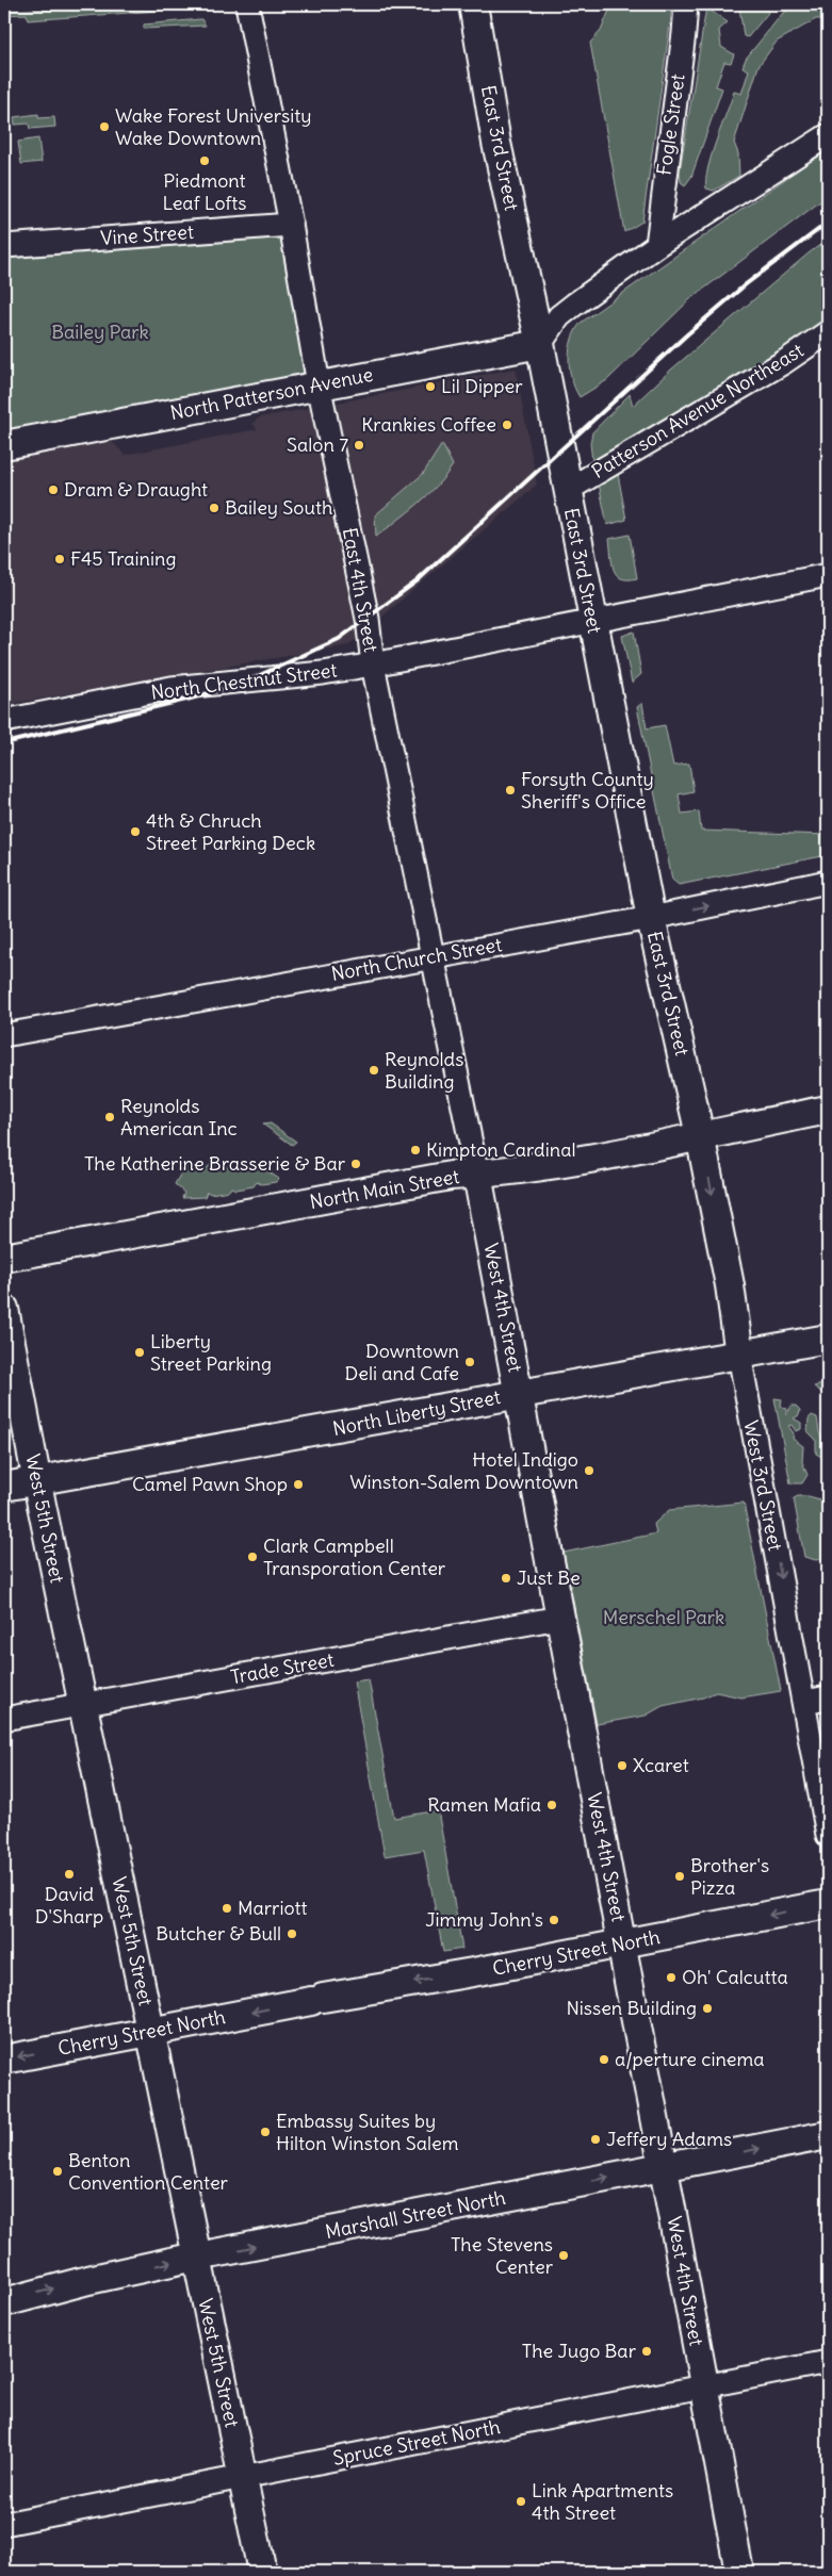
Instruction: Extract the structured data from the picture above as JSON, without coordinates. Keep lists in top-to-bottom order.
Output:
{
  "streets": {
    "main road": [
      "East 3rd Street",
      "North Patterson Avenue",
      "North Main Street",
      "West 4th Street",
      "North Liberty Street",
      "West 3rd Street",
      "West 5th Street",
      "Cherry Street North",
      "Marshall Street North"
    ],
    "street": [
      "Fogle Street",
      "Vine Street",
      "Patterson Avenue Northeast",
      "East 4th Street",
      "North Chestnut Street",
      "North Church Street",
      "Trade Street",
      "Spruce Street North"
    ]
  },
  "crossings": [
    ["East 3rd Street", "North Patterson Avenue"],
    ["East 3rd Street", "Patterson Avenue Northeast"],
    ["East 3rd Street", "North Chestnut Street"],
    ["East 3rd Street", "North Church Street"],
    ["East 3rd Street", "North Main Street"],
    ["East 3rd Street", "West 3rd Street"],
    ["Vine Street", "East 4th Street"],
    ["North Patterson Avenue", "East 4th Street"],
    ["East 4th Street", "North Chestnut Street"],
    ["East 4th Street", "North Church Street"],
    ["East 4th Street", "North Main Street"],
    ["East 4th Street", "West 4th Street"],
    ["North Main Street", "West 4th Street"],
    ["North Main Street", "West 3rd Street"],
    ["West 4th Street", "North Liberty Street"],
    ["West 4th Street", "Trade Street"],
    ["West 4th Street", "Cherry Street North"],
    ["West 4th Street", "Marshall Street North"],
    ["West 4th Street", "Spruce Street North"],
    ["North Liberty Street", "West 3rd Street"],
    ["North Liberty Street", "West 5th Street"],
    ["West 5th Street", "Trade Street"],
    ["West 5th Street", "Cherry Street North"],
    ["West 5th Street", "Marshall Street North"],
    ["West 5th Street", "Spruce Street North"]
  ],
  "one_way": ["West 3rd Street", "Cherry Street North", "Marshall Street North"],
  "parks": ["Bailey Park", "Merschel Park"],
  "places": [
    "Wake Forest University Wake Downtown",
    "Piedmont Leaf Lofts",
    "Lil Dipper",
    "Krankies Coffee",
    "Salon 7",
    "Dram & Draught",
    "Bailey South",
    "F45 Training",
    "Forsyth County Sheriff's Office",
    "4th & Chruch Street Parking Deck",
    "Reynolds Building",
    "Reynolds American Inc",
    "Kimpton Cardinal",
    "The Katherine Brasserie & Bar",
    "Liberty Street Parking",
    "Downtown Deli and Cafe",
    "Hotel Indigo Winston-Salem Downtown",
    "Camel Pawn Shop",
    "Clark Campbell Transporation Center",
    "Just Be",
    "Xcaret",
    "Ramen Mafia",
    "David D'Sharp",
    "Brother's Pizza",
    "Marriott",
    "Jimmy John's",
    "Butcher & Bull",
    "Oh' Calcutta",
    "Nissen Building",
    "a/perture cinema",
    "Embassy Suites by Hilton Winston Salem",
    "Jeffery Adams",
    "Benton Convention Center",
    "The Stevens Center",
    "The Jugo Bar",
    "Link Apartments 4th Street"
  ]
}
